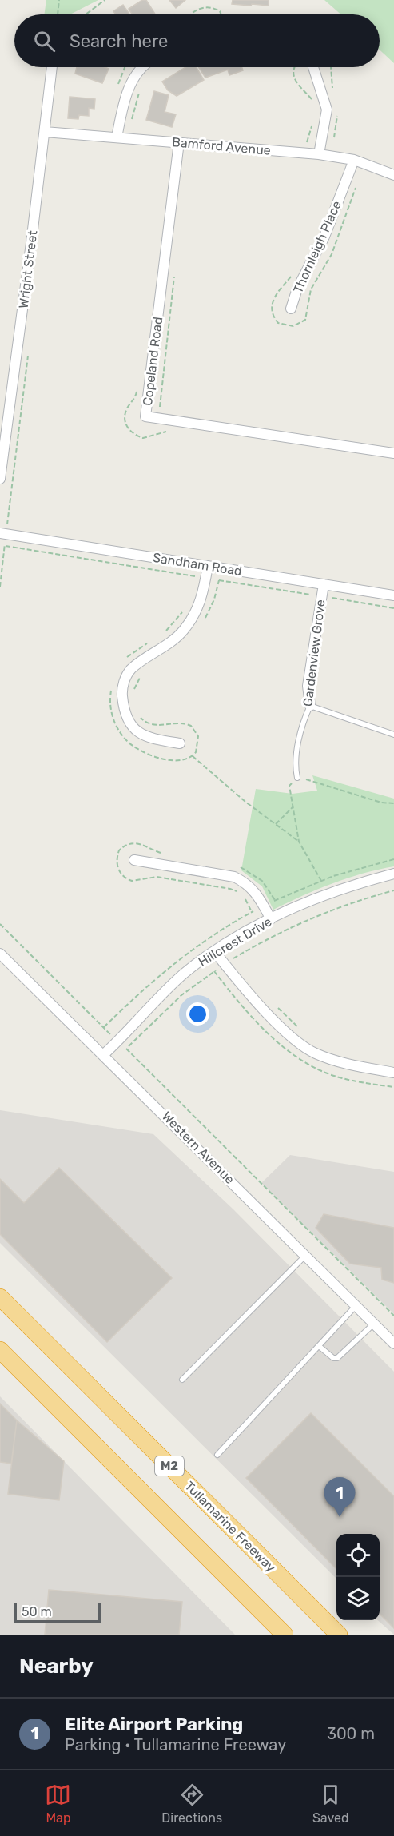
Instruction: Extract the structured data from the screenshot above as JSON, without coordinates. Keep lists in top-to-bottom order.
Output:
{
  "streets": {
    "highway": ["M2", "Tullamarine Freeway"],
    "street": [
      "Bamford Avenue",
      "Thornleigh Place",
      "Wright Street",
      "Copeland Road",
      "Sandham Road",
      "Gardenview Grove",
      "Hillcrest Drive",
      "Western Avenue"
    ]
  },
  "crossings": [
    ["Bamford Avenue", "Thornleigh Place"],
    ["Bamford Avenue", "Wright Street"],
    ["Bamford Avenue", "Copeland Road"],
    ["Sandham Road", "Gardenview Grove"],
    ["Hillcrest Drive", "Western Avenue"]
  ],
  "scale_bar": "50 m",
  "page": {
    "search": "Search here",
    "pins": "1",
    "scale": "50 m",
    "heading": "Nearby",
    "list": [
      {
        "mark": "1",
        "name": "Elite Airport Parking",
        "note": "Parking · Tullamarine Freeway",
        "value": "300 m"
      }
    ],
    "nav": ["Map", "Directions", "Saved"]
  }
}
